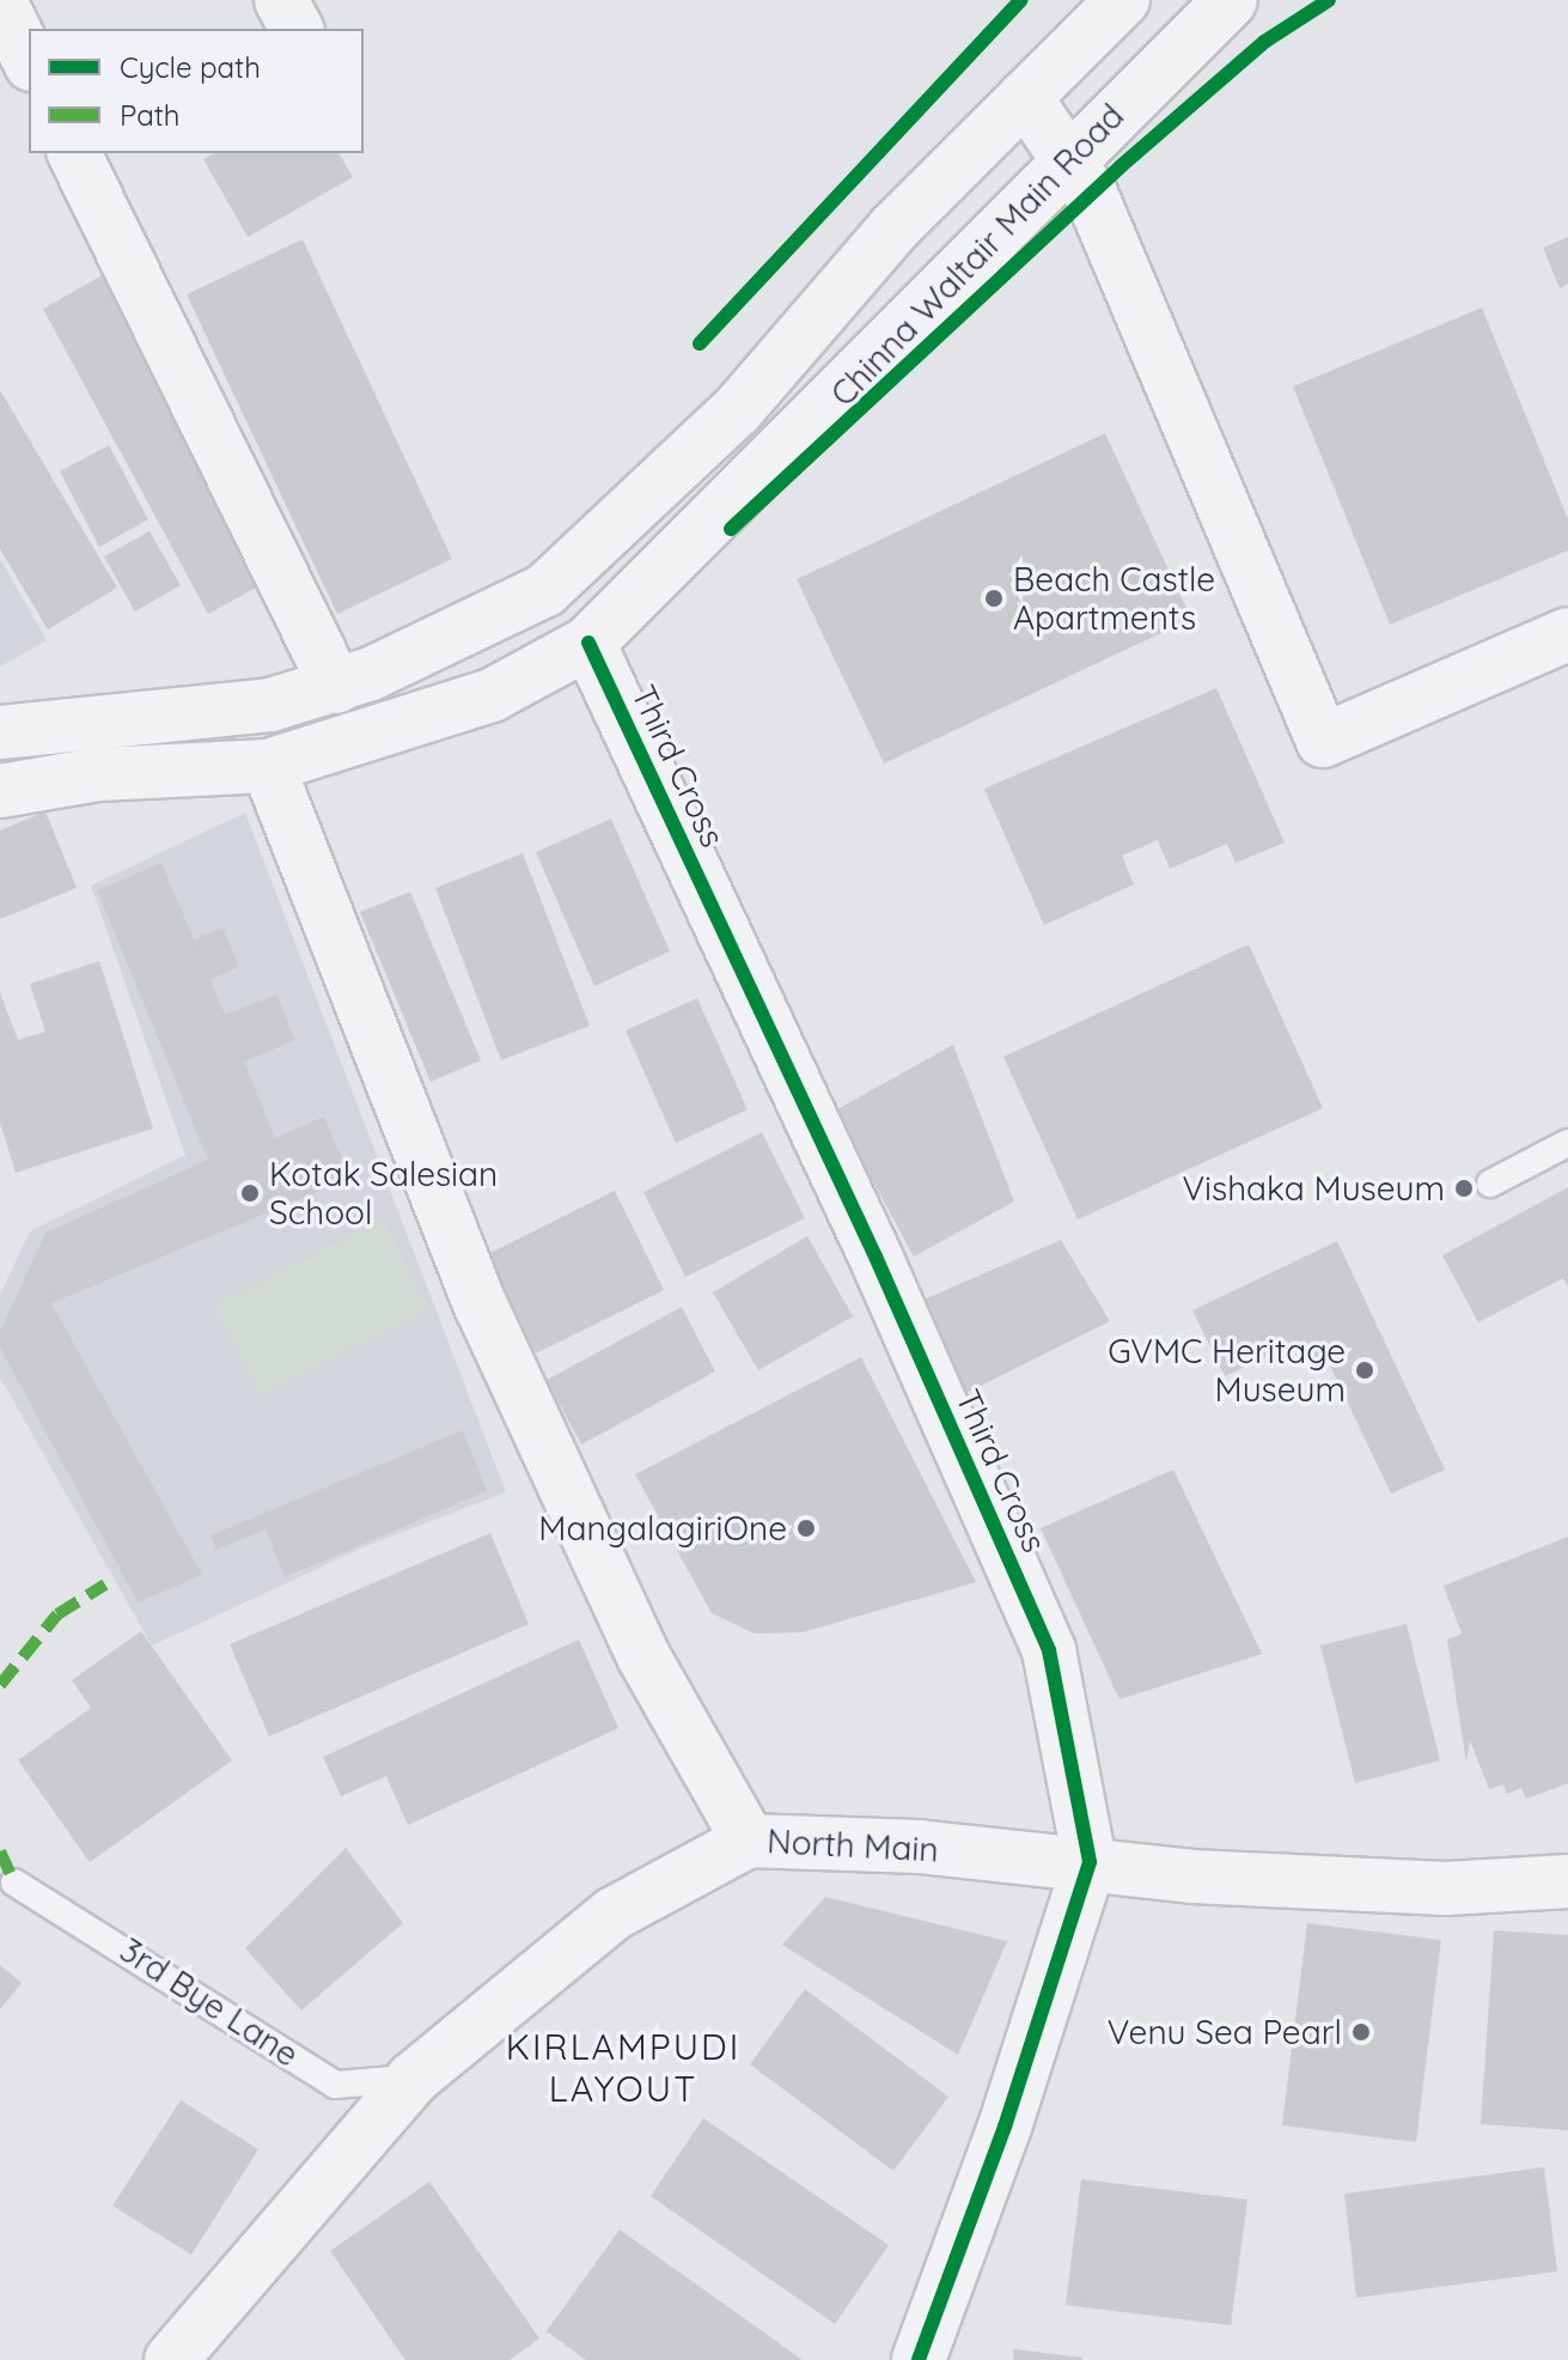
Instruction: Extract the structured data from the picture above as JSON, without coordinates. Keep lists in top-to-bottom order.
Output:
{
  "streets": {
    "street": ["Chinna Waltair Main Road", "Third Cross", "North Main"],
    "lane": ["3rd Bye Lane"]
  },
  "crossings": [
    ["Chinna Waltair Main Road", "Third Cross"],
    ["Third Cross", "North Main"],
    ["North Main", "3rd Bye Lane"]
  ],
  "districts": ["KIRLAMPUDI LAYOUT"],
  "places": [
    "Beach Castle Apartments",
    "Vishaka Museum",
    "Kotak Salesian School",
    "GVMC Heritage Museum",
    "MangalagiriOne",
    "Venu Sea Pearl"
  ],
  "legend": ["Cycle path", "Path"]
}
